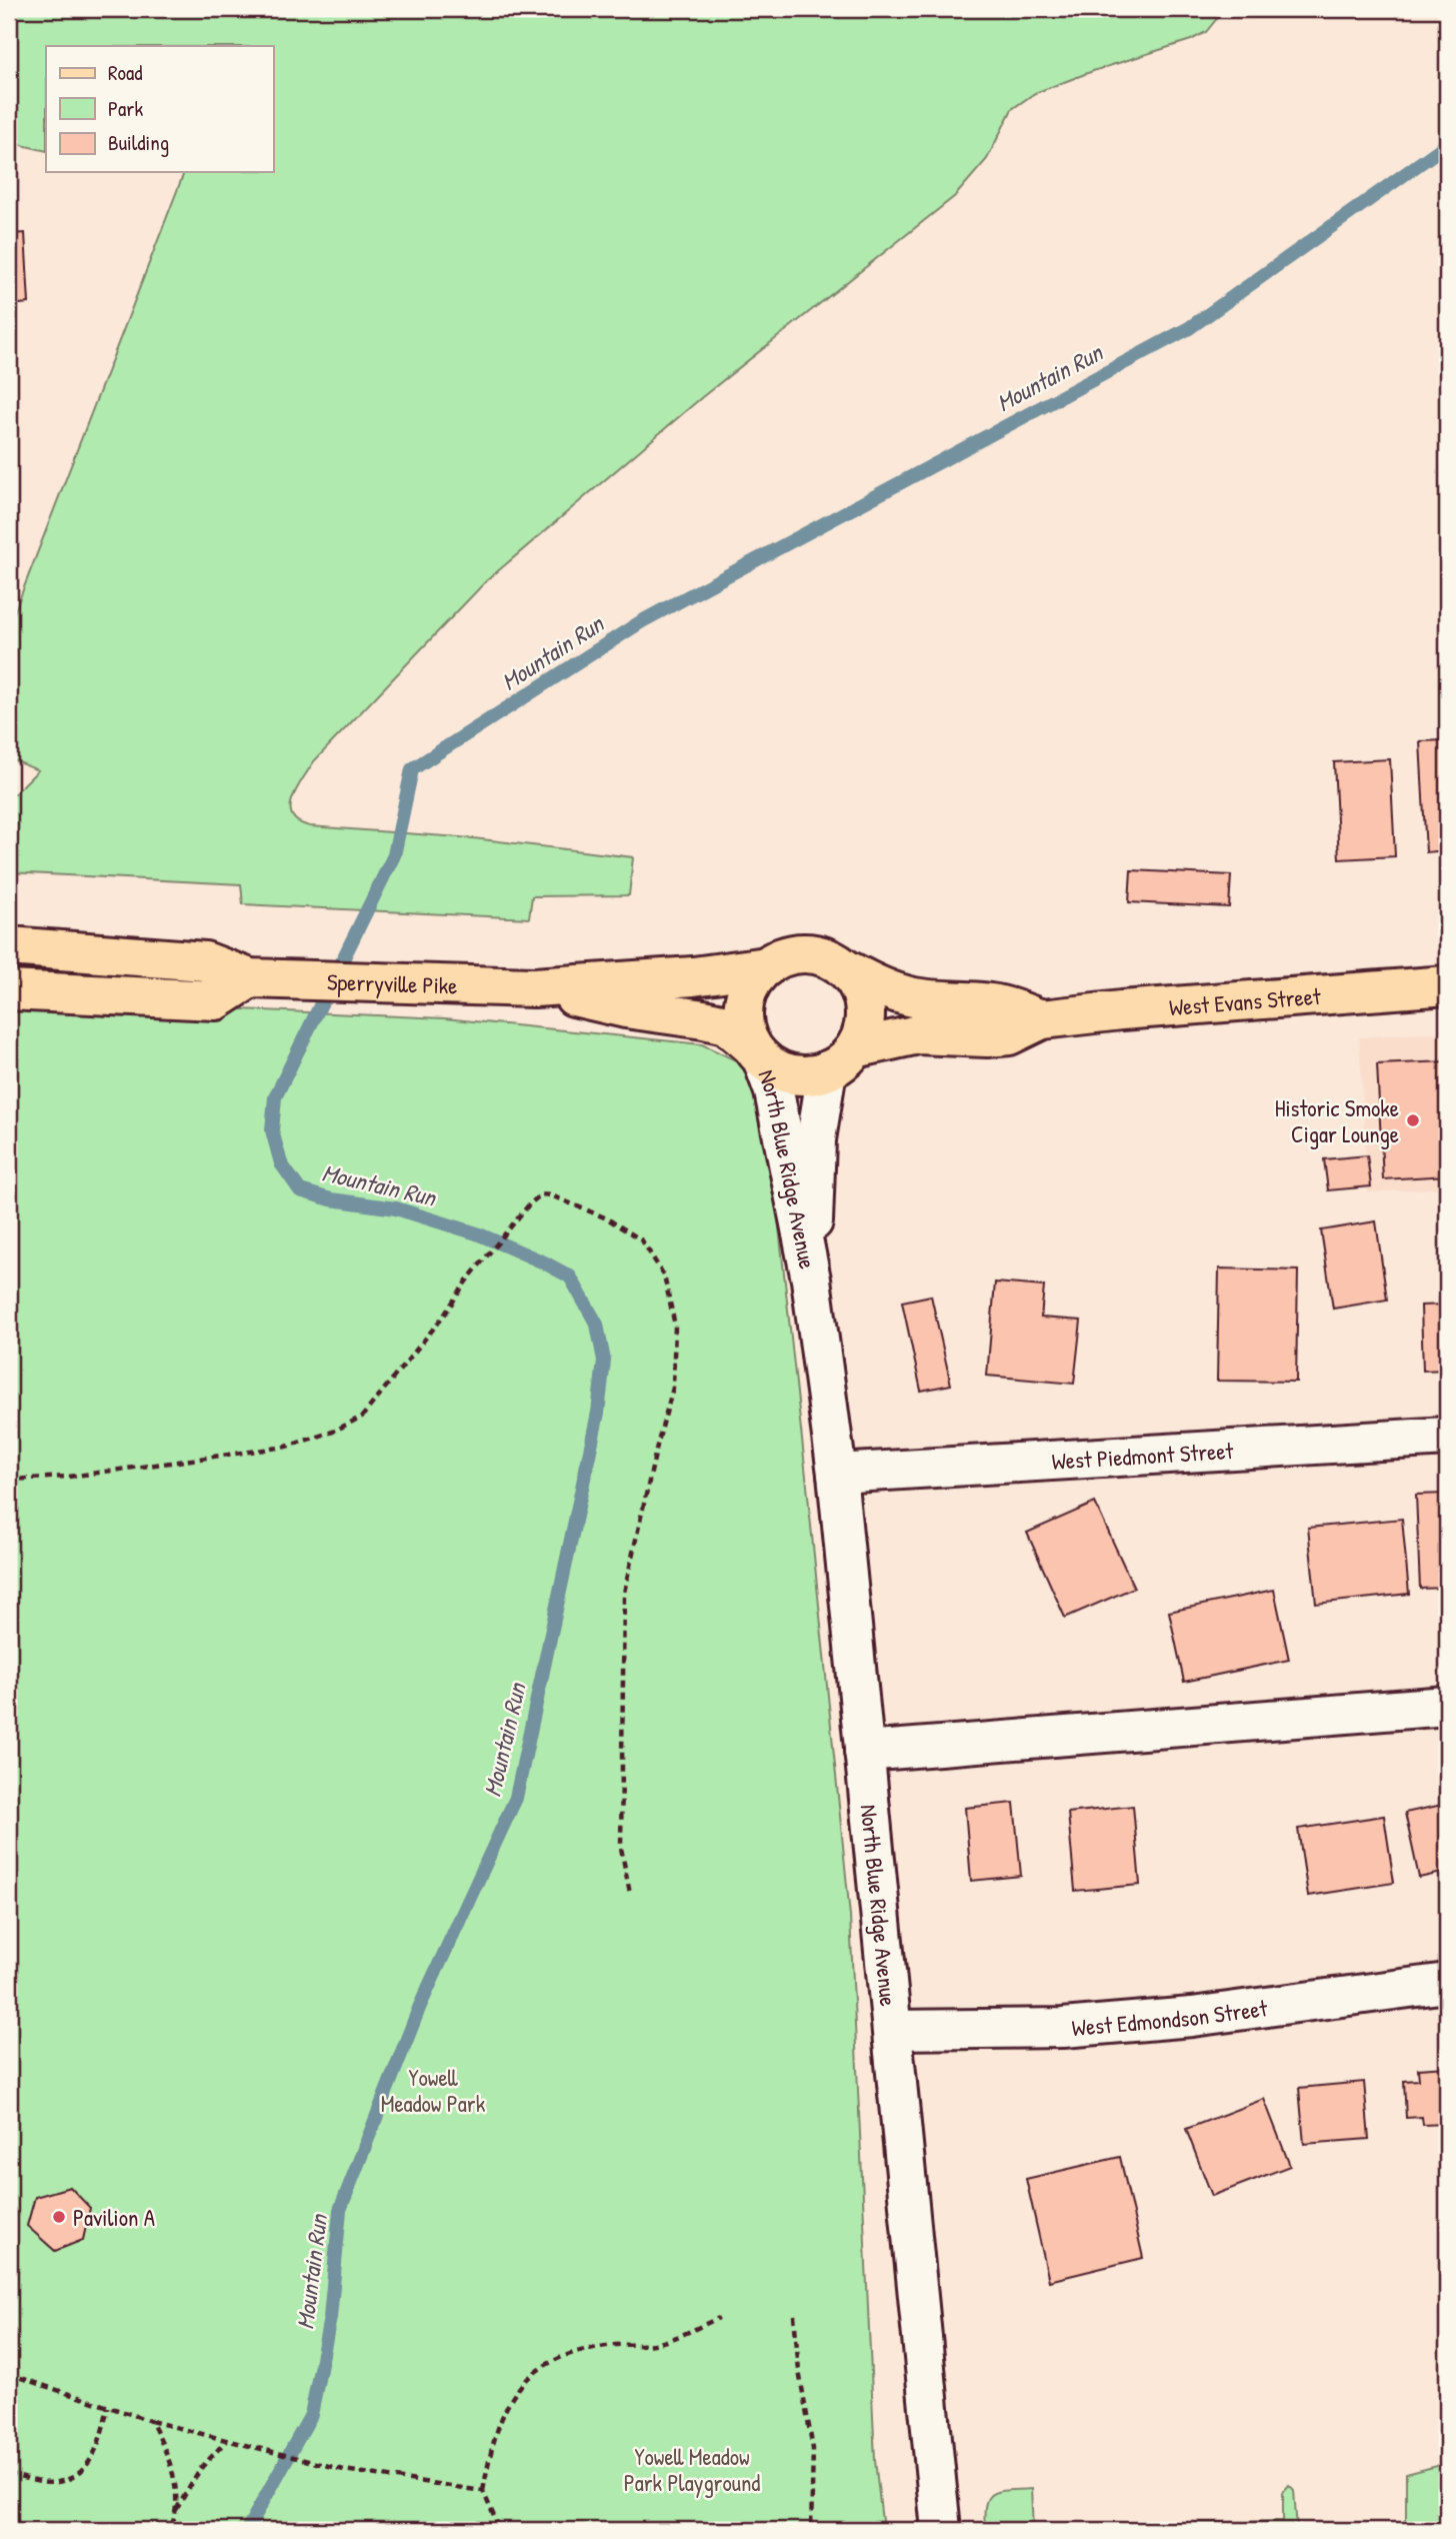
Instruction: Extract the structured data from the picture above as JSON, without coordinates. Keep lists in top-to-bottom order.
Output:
{
  "streets": {
    "main road": ["Sperryville Pike", "West Evans Street"],
    "street": ["North Blue Ridge Avenue", "West Piedmont Street", "West Edmondson Street"]
  },
  "crossings": [
    ["Sperryville Pike", "West Evans Street"],
    ["Sperryville Pike", "North Blue Ridge Avenue"],
    ["West Evans Street", "North Blue Ridge Avenue"],
    ["North Blue Ridge Avenue", "West Piedmont Street"],
    ["North Blue Ridge Avenue", "West Edmondson Street"]
  ],
  "water": ["Mountain Run"],
  "parks": ["Yowell Meadow Park", "Yowell Meadow Park Playground"],
  "places": ["Historic Smoke Cigar Lounge", "Pavilion A"],
  "legend": ["Road", "Park", "Building"]
}
